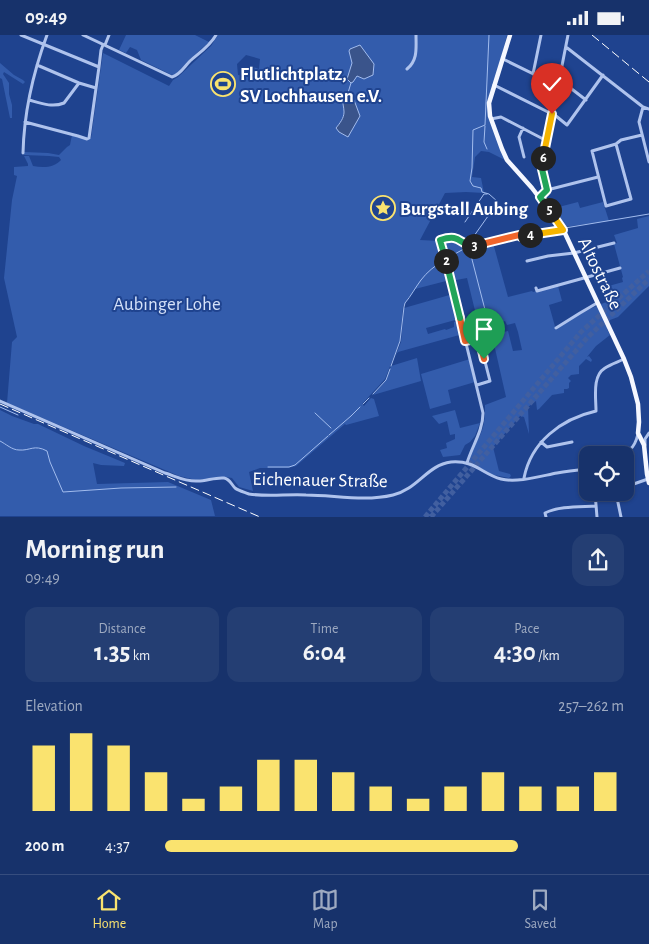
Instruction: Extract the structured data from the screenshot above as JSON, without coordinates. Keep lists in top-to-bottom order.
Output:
{
  "streets": {
    "main road": ["Altostraße"],
    "street": ["Eichenauer Straße"]
  },
  "parks": ["Aubinger Lohe"],
  "places": {
    "sports": ["Flutlichtplatz, SV Lochhausen e.V."],
    "place": ["Burgstall Aubing"]
  },
  "page": {
    "status": "09:49",
    "pins": [
      "6",
      "5",
      "4",
      "3",
      "2"
    ],
    "heading": ["Morning run", "09:49"],
    "stats": [
      ["Distance", "1.35 km"],
      ["Time", "6:04"],
      ["Pace", "4:30 /km"]
    ],
    "chart": ["Elevation", "257–262 m"],
    "list": [
      {
        "name": "200 m",
        "note": "4:37"
      }
    ],
    "tabs": ["Home", "Map", "Saved"]
  }
}
